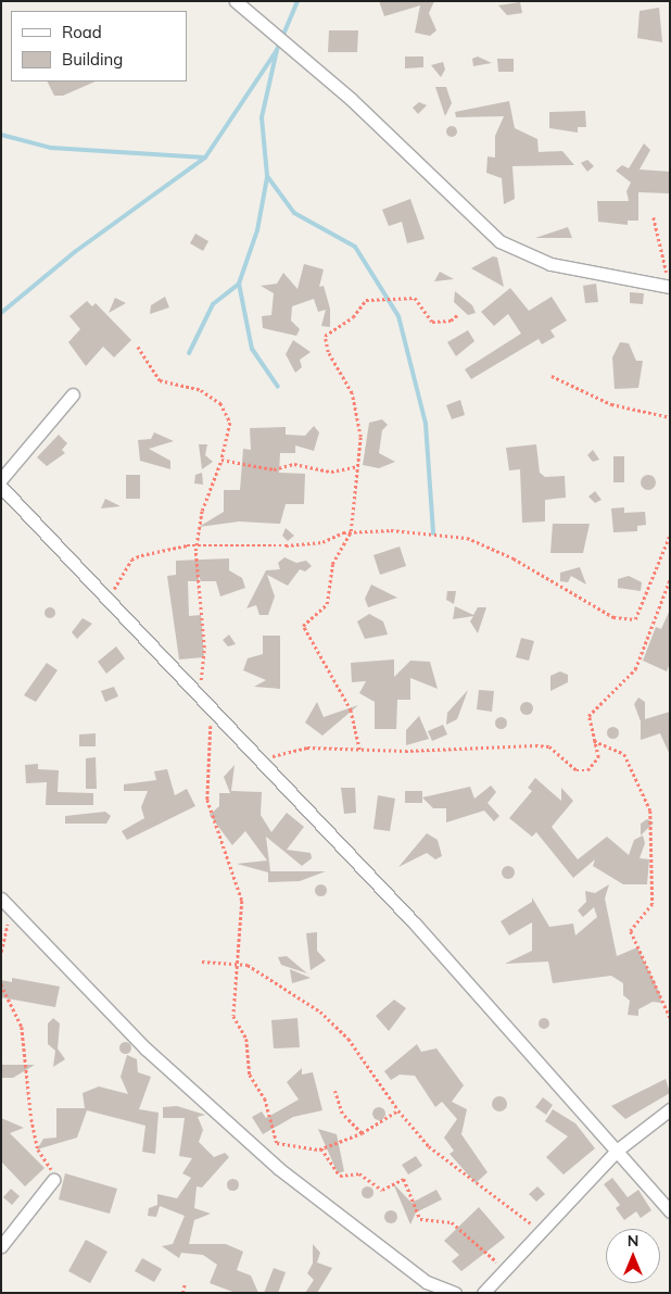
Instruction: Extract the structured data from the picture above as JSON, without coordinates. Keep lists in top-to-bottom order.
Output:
{
  "legend": ["Road", "Building"],
  "north": "top"
}
